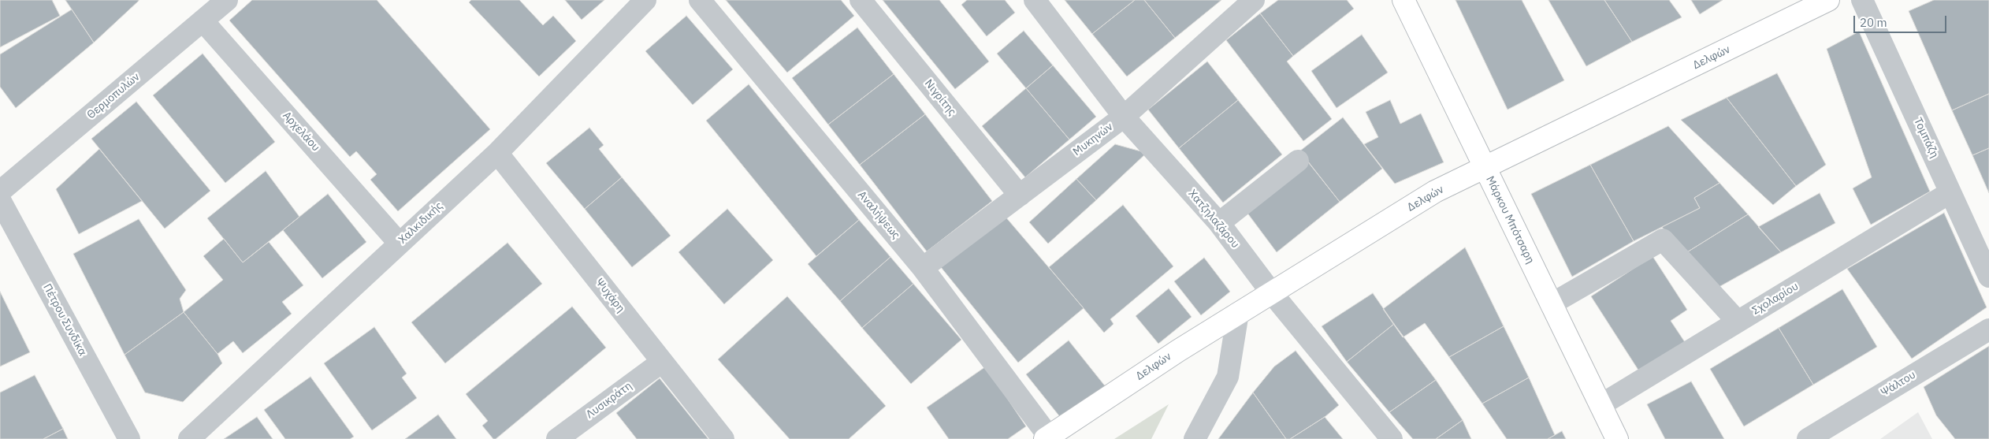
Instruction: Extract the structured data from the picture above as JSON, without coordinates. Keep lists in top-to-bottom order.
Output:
{
  "streets": {
    "main road": ["Δελφών", "Μάρκου Μπότσαρη"],
    "street": [
      "Θερμοπυλών",
      "Νιγρίτης",
      "Αρχελάου",
      "Τομπάζη",
      "Μυκηνών",
      "Αναλήψεως",
      "Χατζηλαζάρου",
      "Χαλκιδικής",
      "Ψυχάρη",
      "Σχολαρίου",
      "Πέτρου Συνδίκα",
      "Ψάλτου",
      "Λυσικράτη"
    ]
  },
  "crossings": [
    ["Δελφών", "Αναλήψεως"],
    ["Δελφών", "Χατζηλαζάρου"],
    ["Δελφών", "Μάρκου Μπότσαρη"],
    ["Θερμοπυλών", "Αρχελάου"],
    ["Νιγρίτης", "Μυκηνών"],
    ["Αρχελάου", "Χαλκιδικής"],
    ["Τομπάζη", "Σχολαρίου"],
    ["Μυκηνών", "Αναλήψεως"],
    ["Μυκηνών", "Χατζηλαζάρου"],
    ["Μάρκου Μπότσαρη", "Σχολαρίου"],
    ["Χαλκιδικής", "Ψυχάρη"],
    ["Ψυχάρη", "Λυσικράτη"]
  ],
  "scale_bar": "20 m"
}
